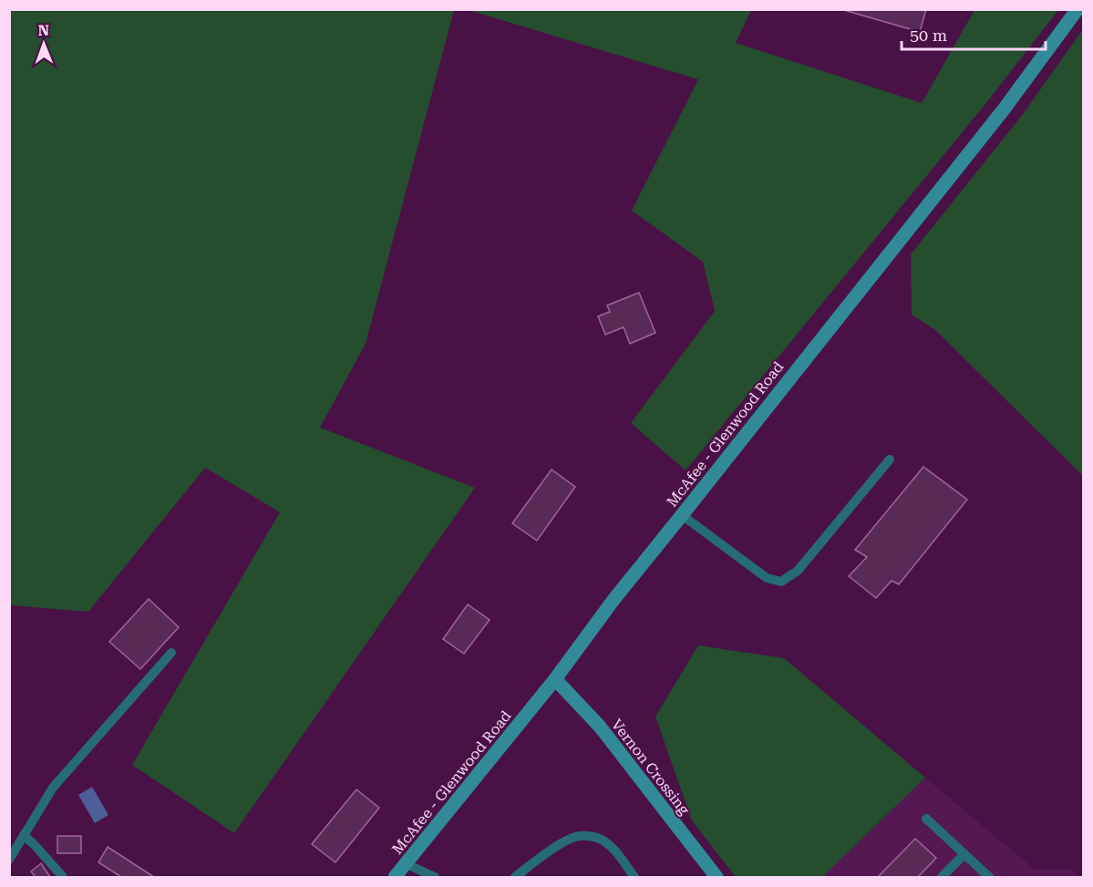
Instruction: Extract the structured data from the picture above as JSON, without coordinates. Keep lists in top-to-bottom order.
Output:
{
  "streets": {
    "street": ["McAfee - Glenwood Road", "Vernon Crossing"]
  },
  "crossings": [
    ["McAfee - Glenwood Road", "Vernon Crossing"]
  ],
  "scale_bar": "50 m",
  "north": "top"
}
